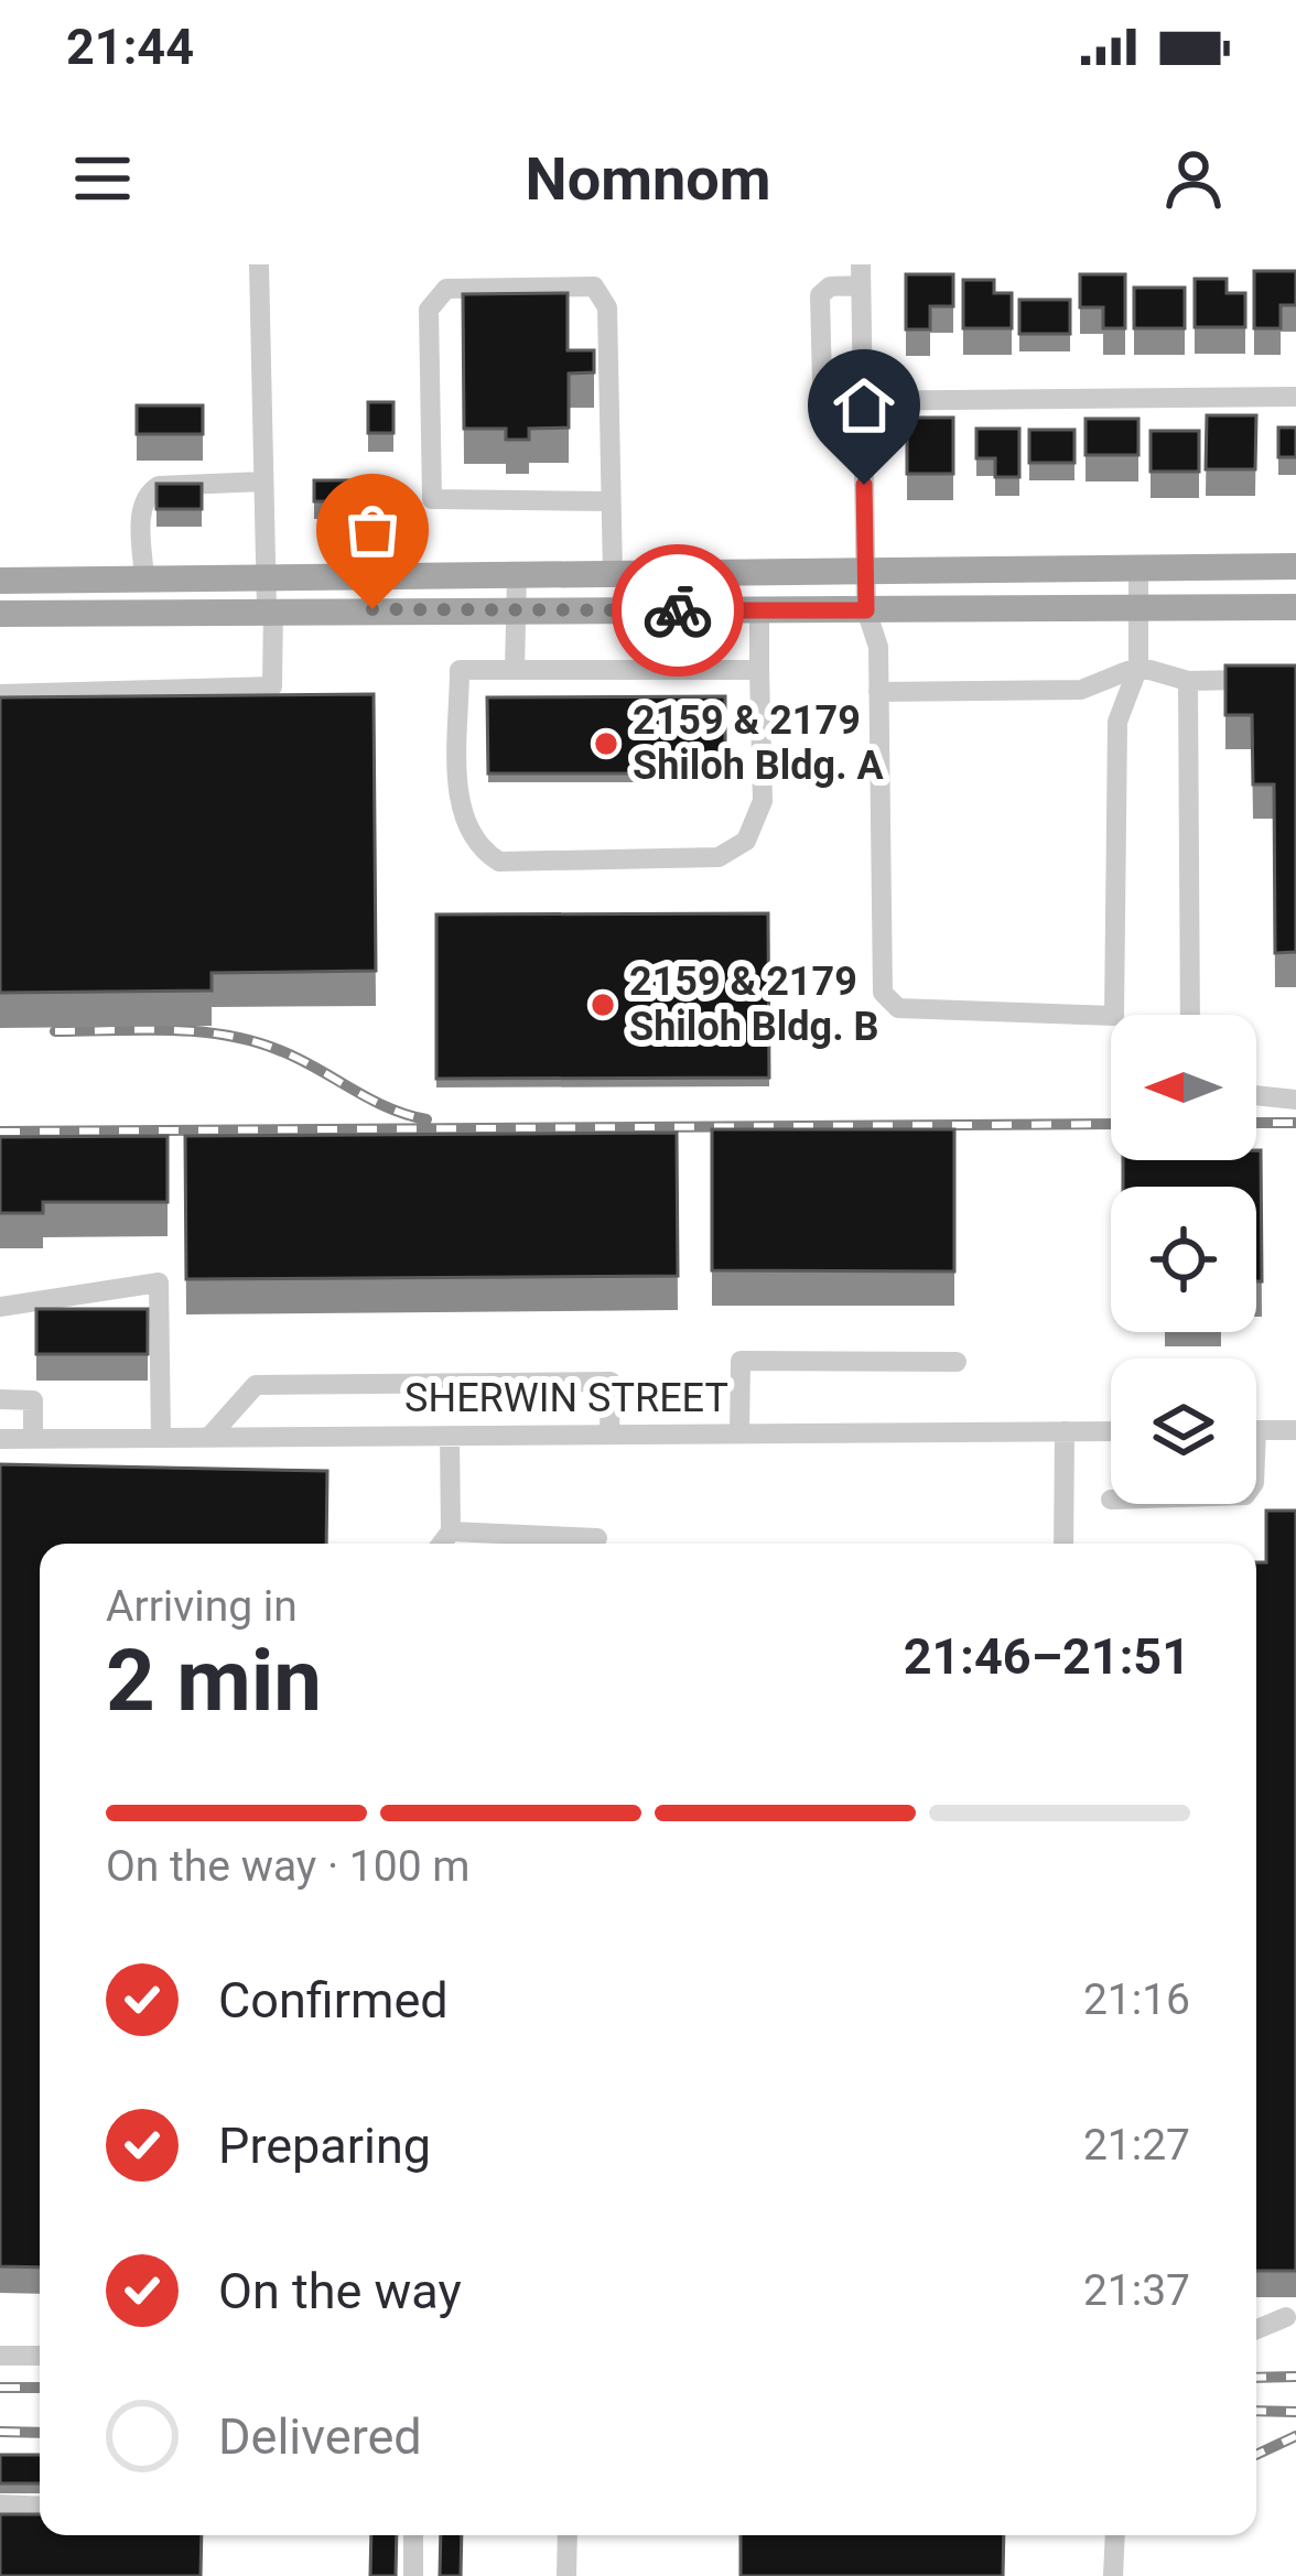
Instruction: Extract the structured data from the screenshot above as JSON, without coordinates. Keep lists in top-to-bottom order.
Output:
{
  "streets": {
    "street": ["SHERWIN STREET"]
  },
  "places": ["2159 & 2179 Shiloh Bldg. A", "2159 & 2179 Shiloh Bldg. B"],
  "north": "left",
  "page": {
    "status": "21:44",
    "header": "Nomnom",
    "heading": ["2 min", "Arriving in", "21:46–21:51"],
    "bar": "On the way · 100 m",
    "list": [
      ["Confirmed", "21:16"],
      ["Preparing", "21:27"],
      ["On the way", "21:37"],
      "Delivered"
    ]
  }
}
